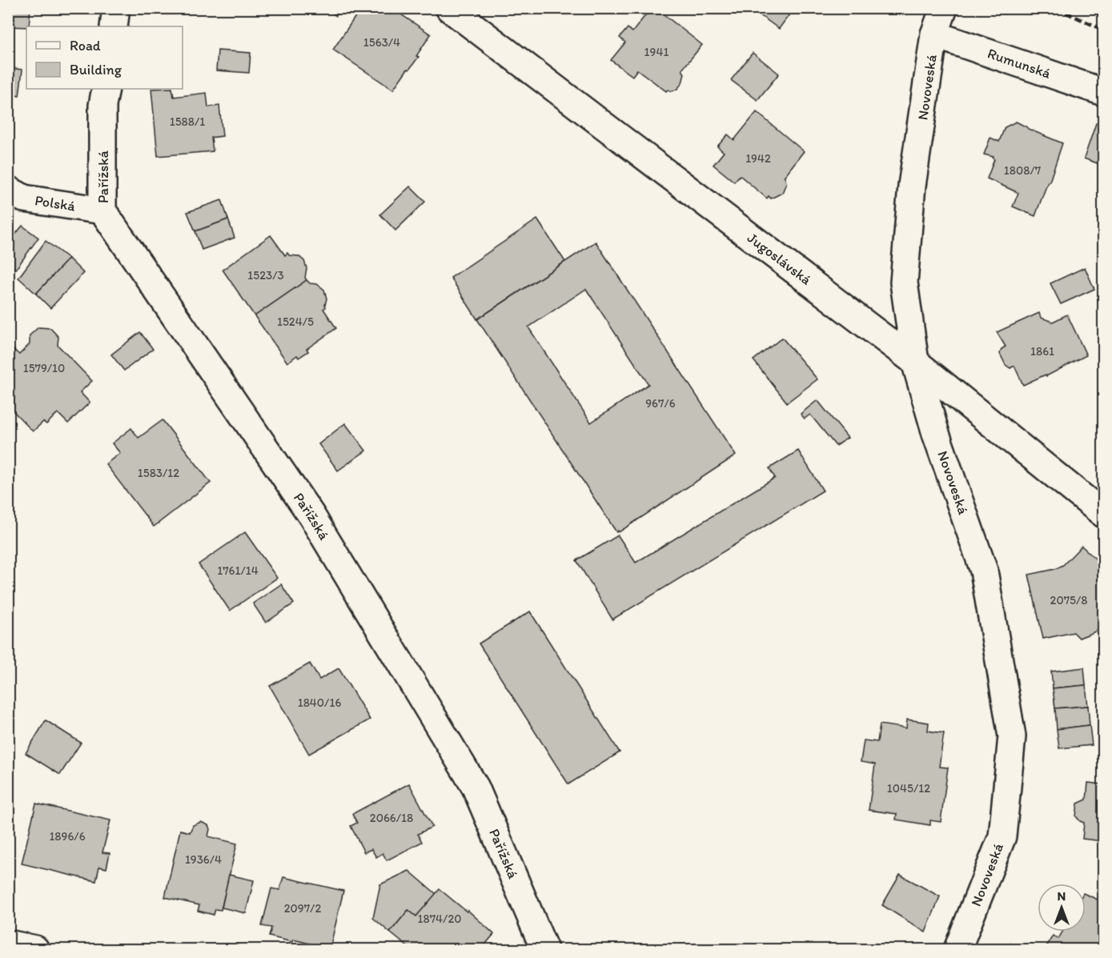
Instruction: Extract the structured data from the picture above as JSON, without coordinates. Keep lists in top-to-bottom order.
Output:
{
  "streets": {
    "street": [
      "Rumunská",
      "Novoveská",
      "Pařížská",
      "Polská",
      "Jugoslávská"
    ]
  },
  "crossings": [
    ["Rumunská", "Novoveská"],
    ["Novoveská", "Jugoslávská"],
    ["Pařížská", "Polská"]
  ],
  "house_numbers": [
    "1563/4",
    "1941",
    "1588/1",
    "1942",
    "1808/7",
    "1523/3",
    "1524/5",
    "1861",
    "1579/10",
    "967/6",
    "1583/12",
    "1761/14",
    "2075/8",
    "1840/16",
    "1045/12",
    "2066/18",
    "1896/6",
    "1936/4",
    "2097/2",
    "1874/20"
  ],
  "legend": ["Road", "Building"],
  "north": "top"
}
